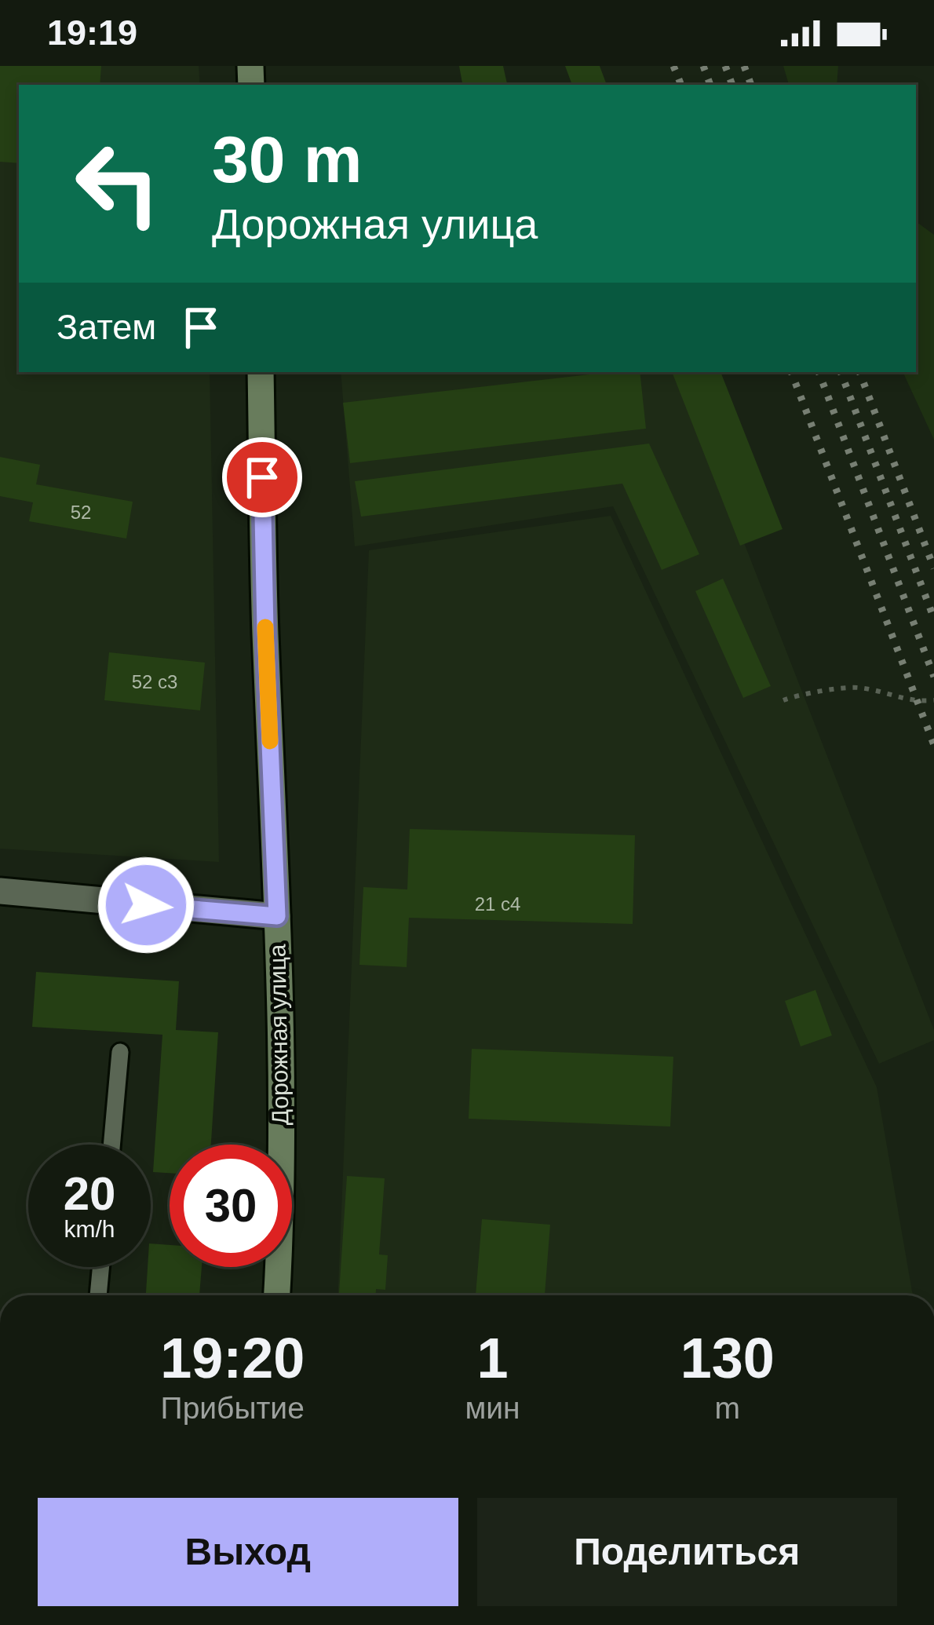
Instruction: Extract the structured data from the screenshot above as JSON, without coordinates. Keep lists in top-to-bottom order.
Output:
{
  "streets": {
    "main road": ["Дорожная улица"]
  },
  "house_numbers": ["52", "52 с3", "21 с4"],
  "page": {
    "status": "19:19",
    "turn": ["30 m", "Дорожная улица"],
    "then": "Затем",
    "speed": "20 km/h",
    "limit": "30",
    "eta": [
      "19:20",
      "Прибытие",
      "1",
      "мин",
      "130",
      "m"
    ],
    "buttons": ["Выход", "Поделиться"]
  }
}
